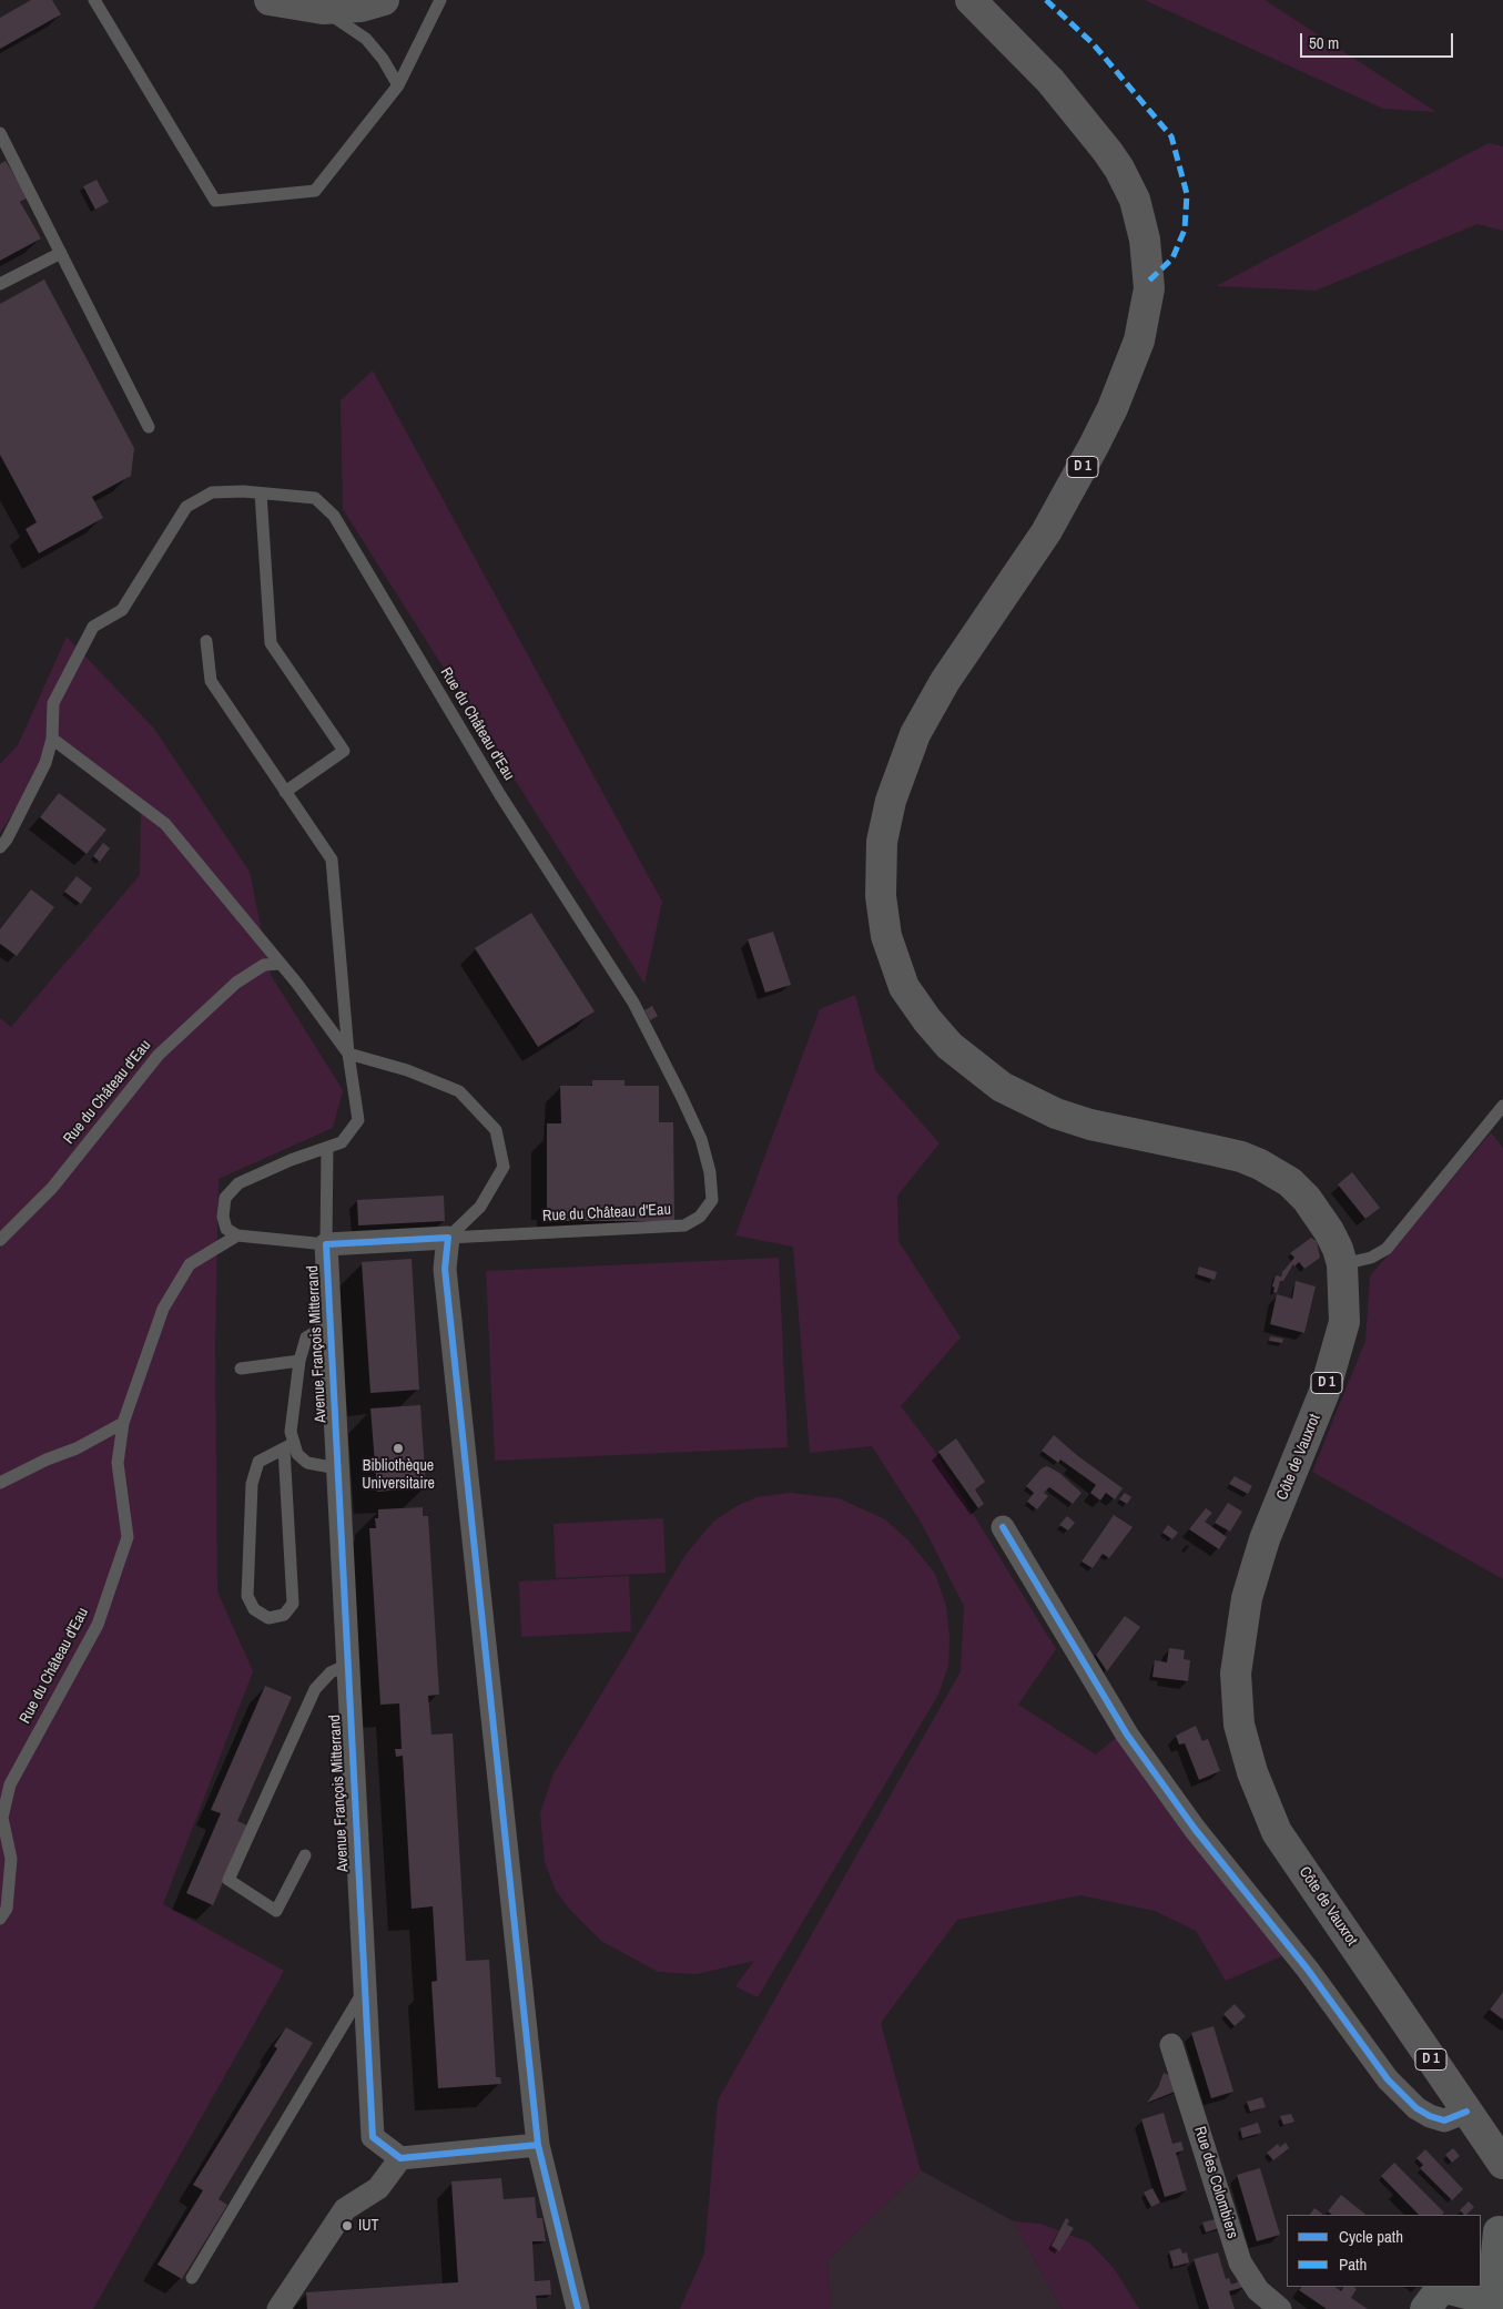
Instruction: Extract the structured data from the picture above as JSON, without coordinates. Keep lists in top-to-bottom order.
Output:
{
  "streets": {
    "main road": ["D 1", "Côte de Vauxrot"],
    "street": ["Avenue François Mitterrand", "Rue des Colombiers"],
    "lane": ["Rue du Château d'Eau"]
  },
  "crossings": [
    ["D 1", "Côte de Vauxrot"],
    ["Rue du Château d'Eau", "Avenue François Mitterrand"]
  ],
  "places": ["Bibliothèque Universitaire", "IUT"],
  "legend": ["Cycle path", "Path"],
  "scale_bar": "50 m"
}
